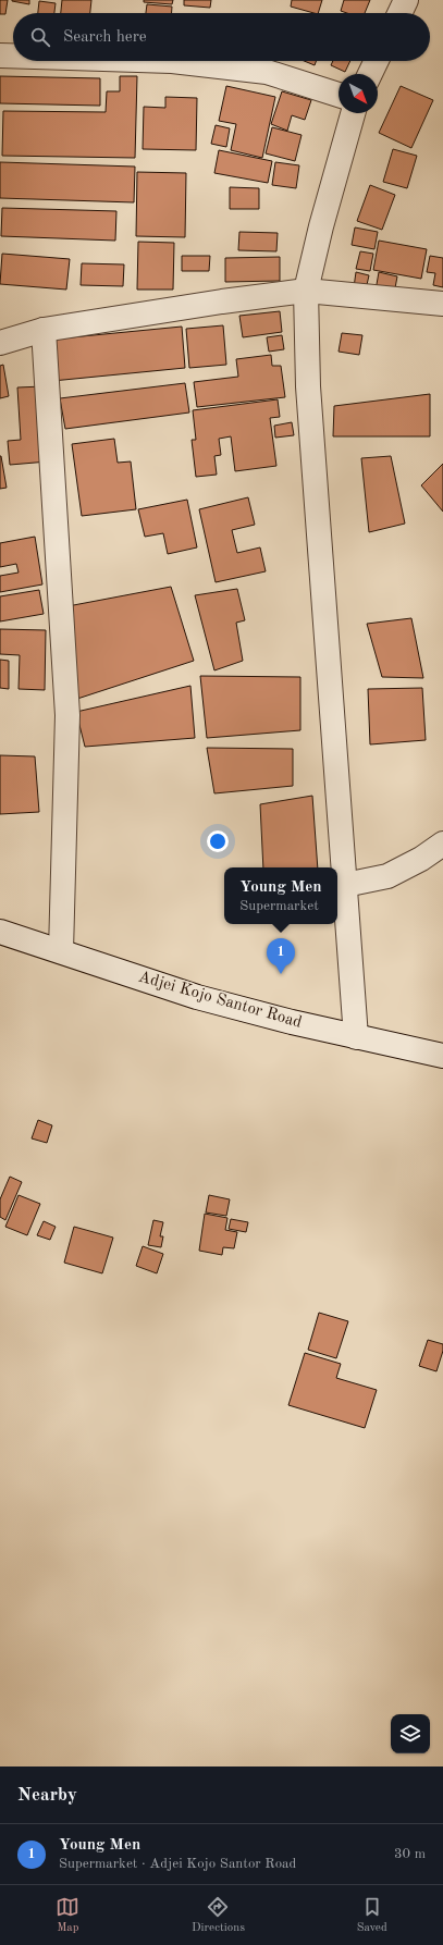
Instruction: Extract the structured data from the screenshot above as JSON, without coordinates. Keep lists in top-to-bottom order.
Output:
{
  "streets": {
    "street": ["Adjei Kojo Santor Road"]
  },
  "north": "bottom right",
  "page": {
    "search": "Search here",
    "popup": ["Young Men", "Supermarket"],
    "pins": "1",
    "heading": "Nearby",
    "list": [
      {
        "mark": "1",
        "name": "Young Men",
        "note": "Supermarket · Adjei Kojo Santor Road",
        "value": "30 m"
      }
    ],
    "nav": ["Map", "Directions", "Saved"]
  }
}
